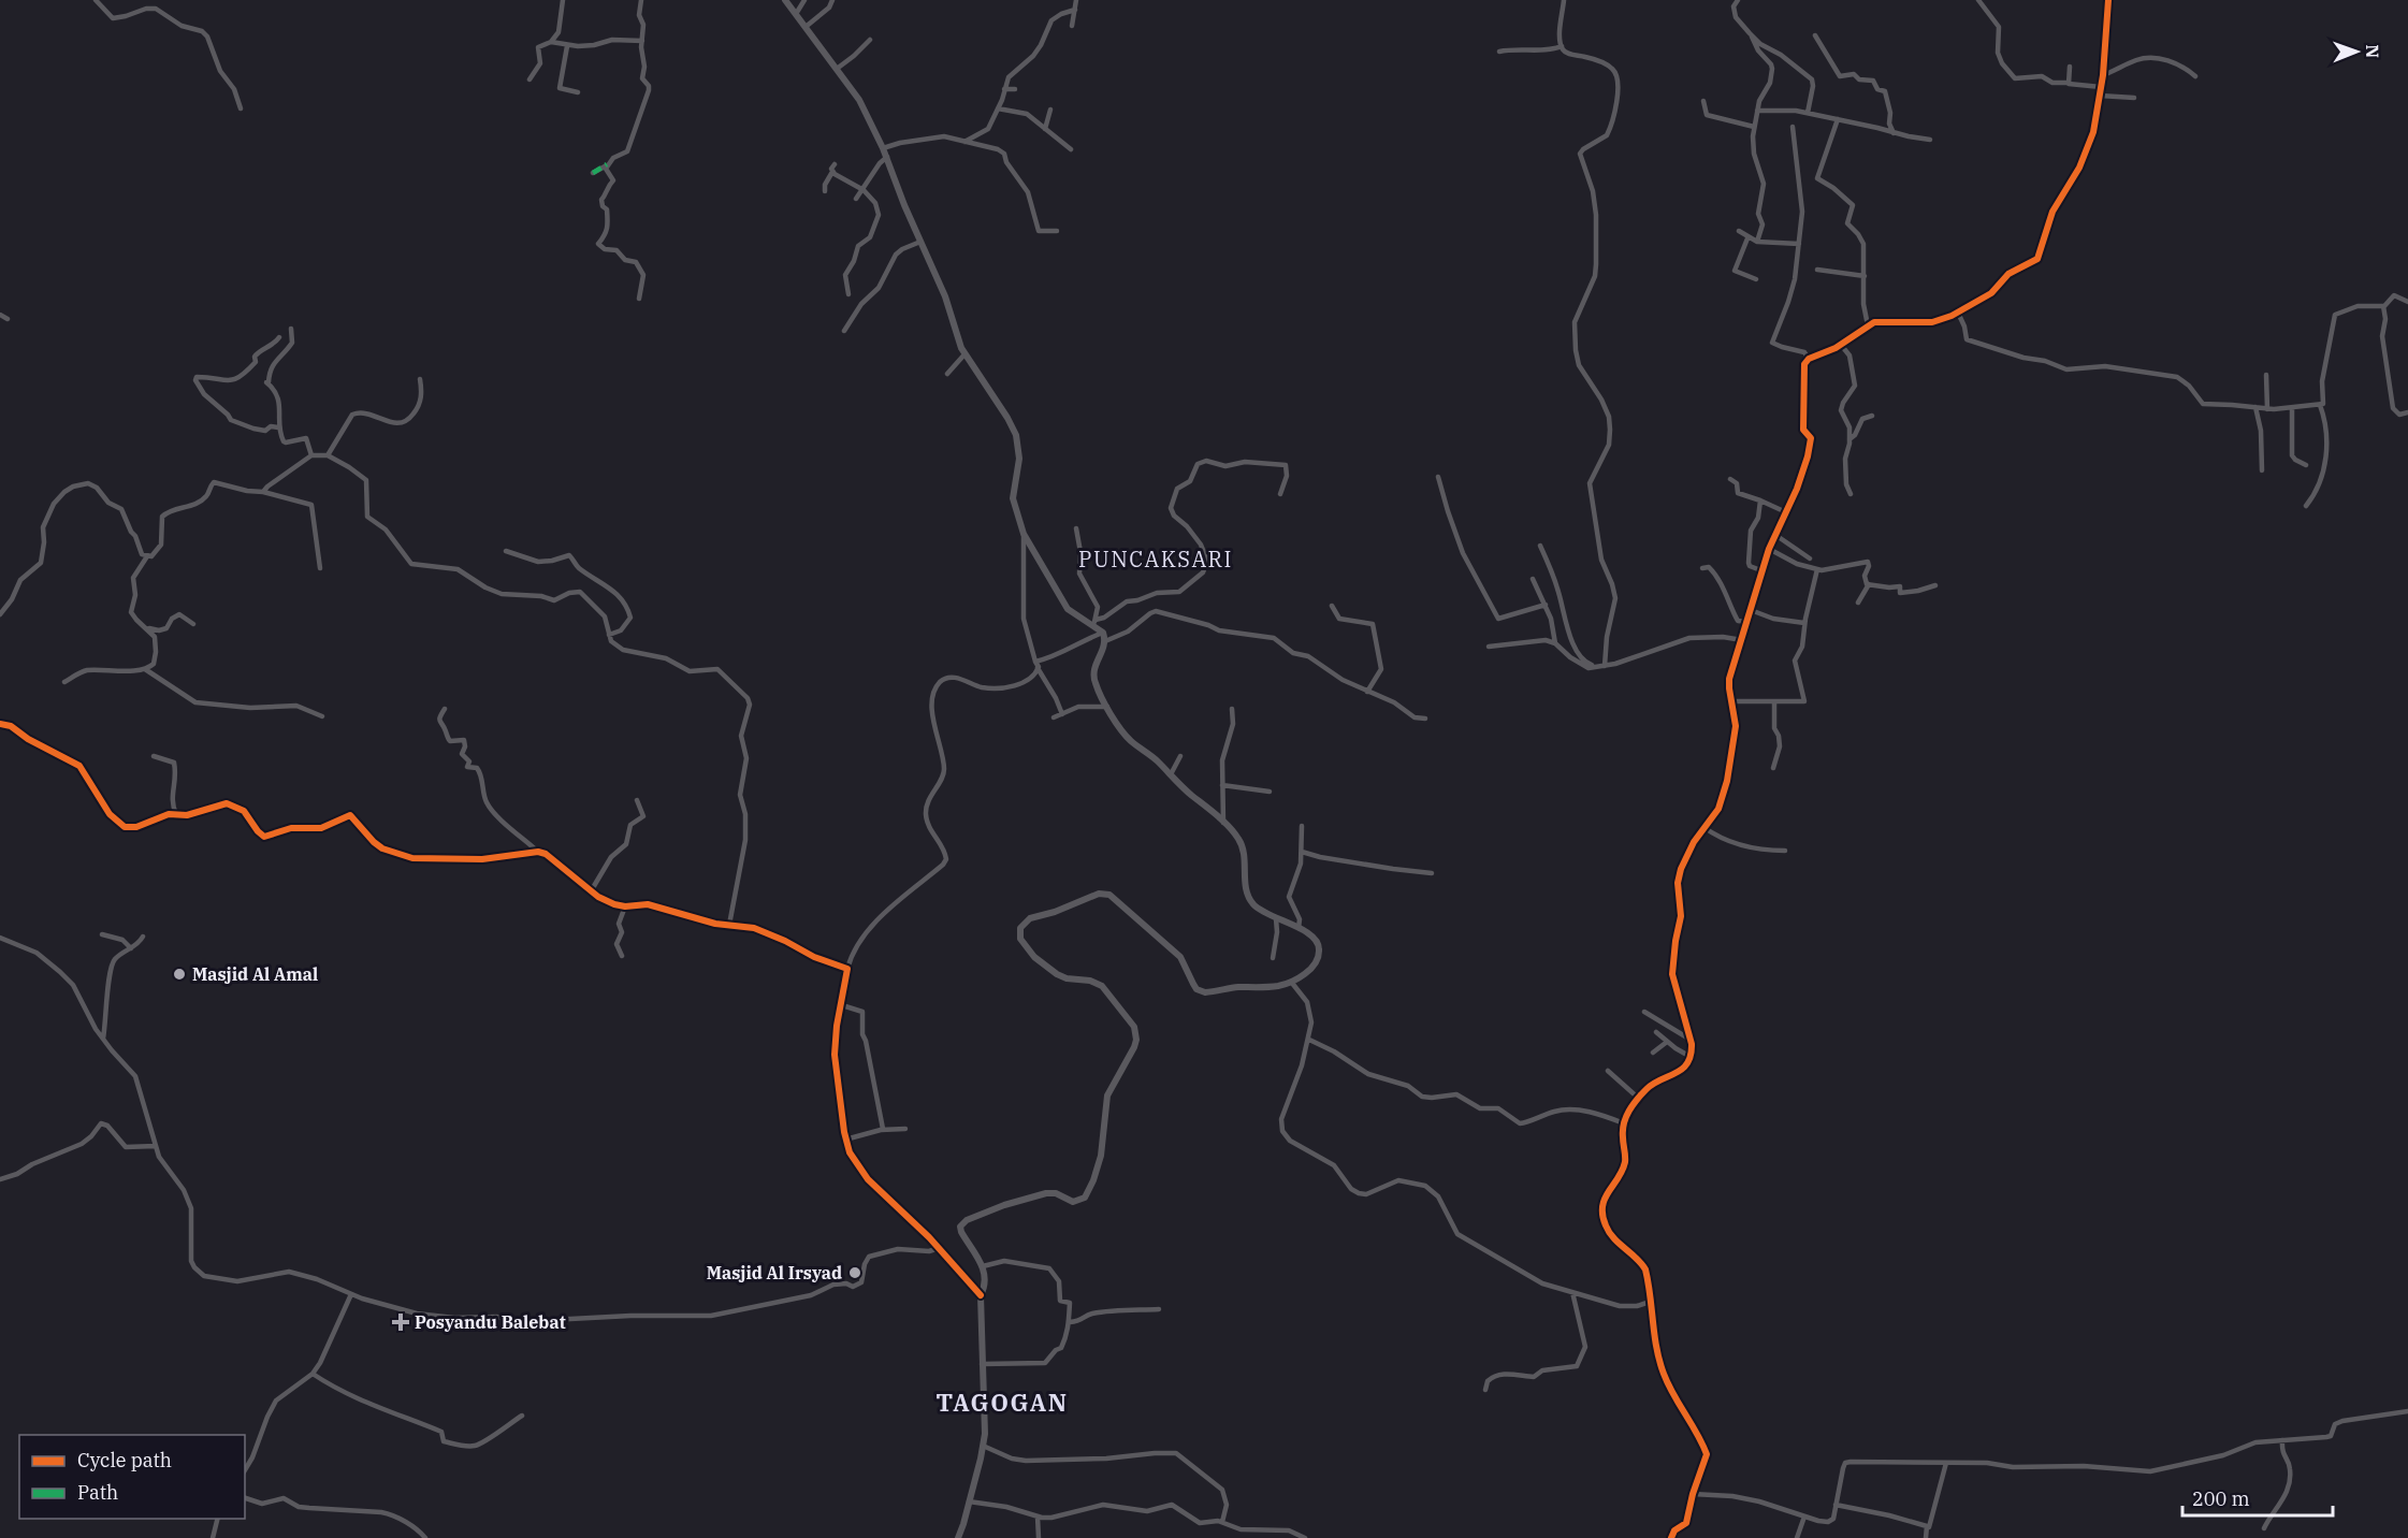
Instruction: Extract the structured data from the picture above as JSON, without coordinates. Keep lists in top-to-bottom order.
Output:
{
  "districts": ["PUNCAKSARI", "TAGOGAN"],
  "places": {
    "other": ["Masjid Al Amal", "Masjid Al Irsyad"],
    "health": ["Posyandu Balebat"]
  },
  "legend": ["Cycle path", "Path"],
  "scale_bar": "200 m",
  "north": "right"
}
